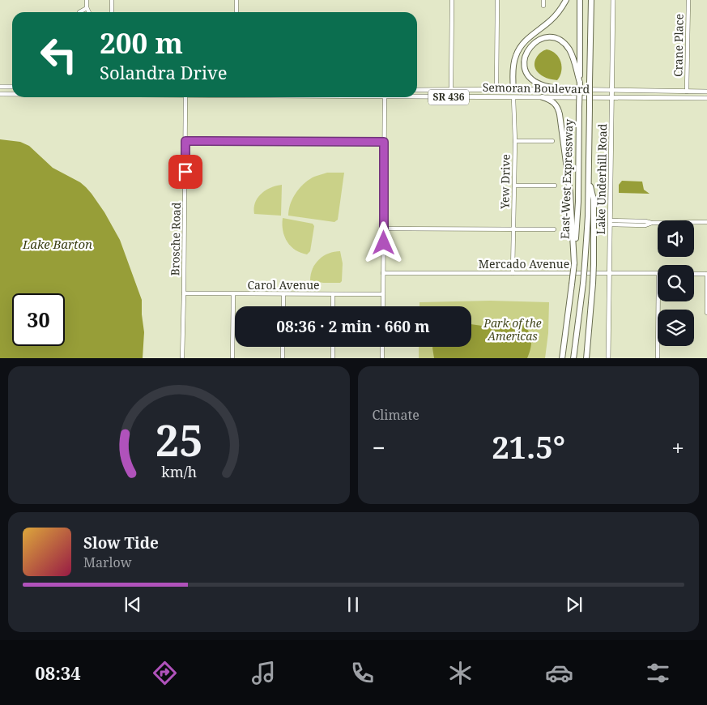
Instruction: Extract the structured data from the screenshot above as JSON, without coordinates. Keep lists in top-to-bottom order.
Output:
{
  "streets": {
    "highway": ["East-West Expressway"],
    "main road": [
      "Semoran Boulevard",
      "SR 436",
      "Lake Underhill Road",
      "Yew Drive"
    ],
    "street": [
      "Crane Place",
      "Brosche Road",
      "Mercado Avenue",
      "Carol Avenue"
    ]
  },
  "crossings": [
    ["Crane Place", "Semoran Boulevard"],
    ["Semoran Boulevard", "Lake Underhill Road"],
    ["Semoran Boulevard", "Yew Drive"],
    ["Lake Underhill Road", "Mercado Avenue"],
    ["Yew Drive", "Mercado Avenue"],
    ["Brosche Road", "Carol Avenue"]
  ],
  "water": ["Lake Barton"],
  "parks": ["Park of the Americas"],
  "page": {
    "turn": ["200 m", "Solandra Drive"],
    "limit": "30",
    "trip": "08:36 · 2 min · 660 m",
    "tile": "Climate",
    "heat": ["−", "21.5°", "+"],
    "song": ["Slow Tide", "Marlow"],
    "tabs": "08:34",
    "gauge": ["25", "km/h"]
  }
}
